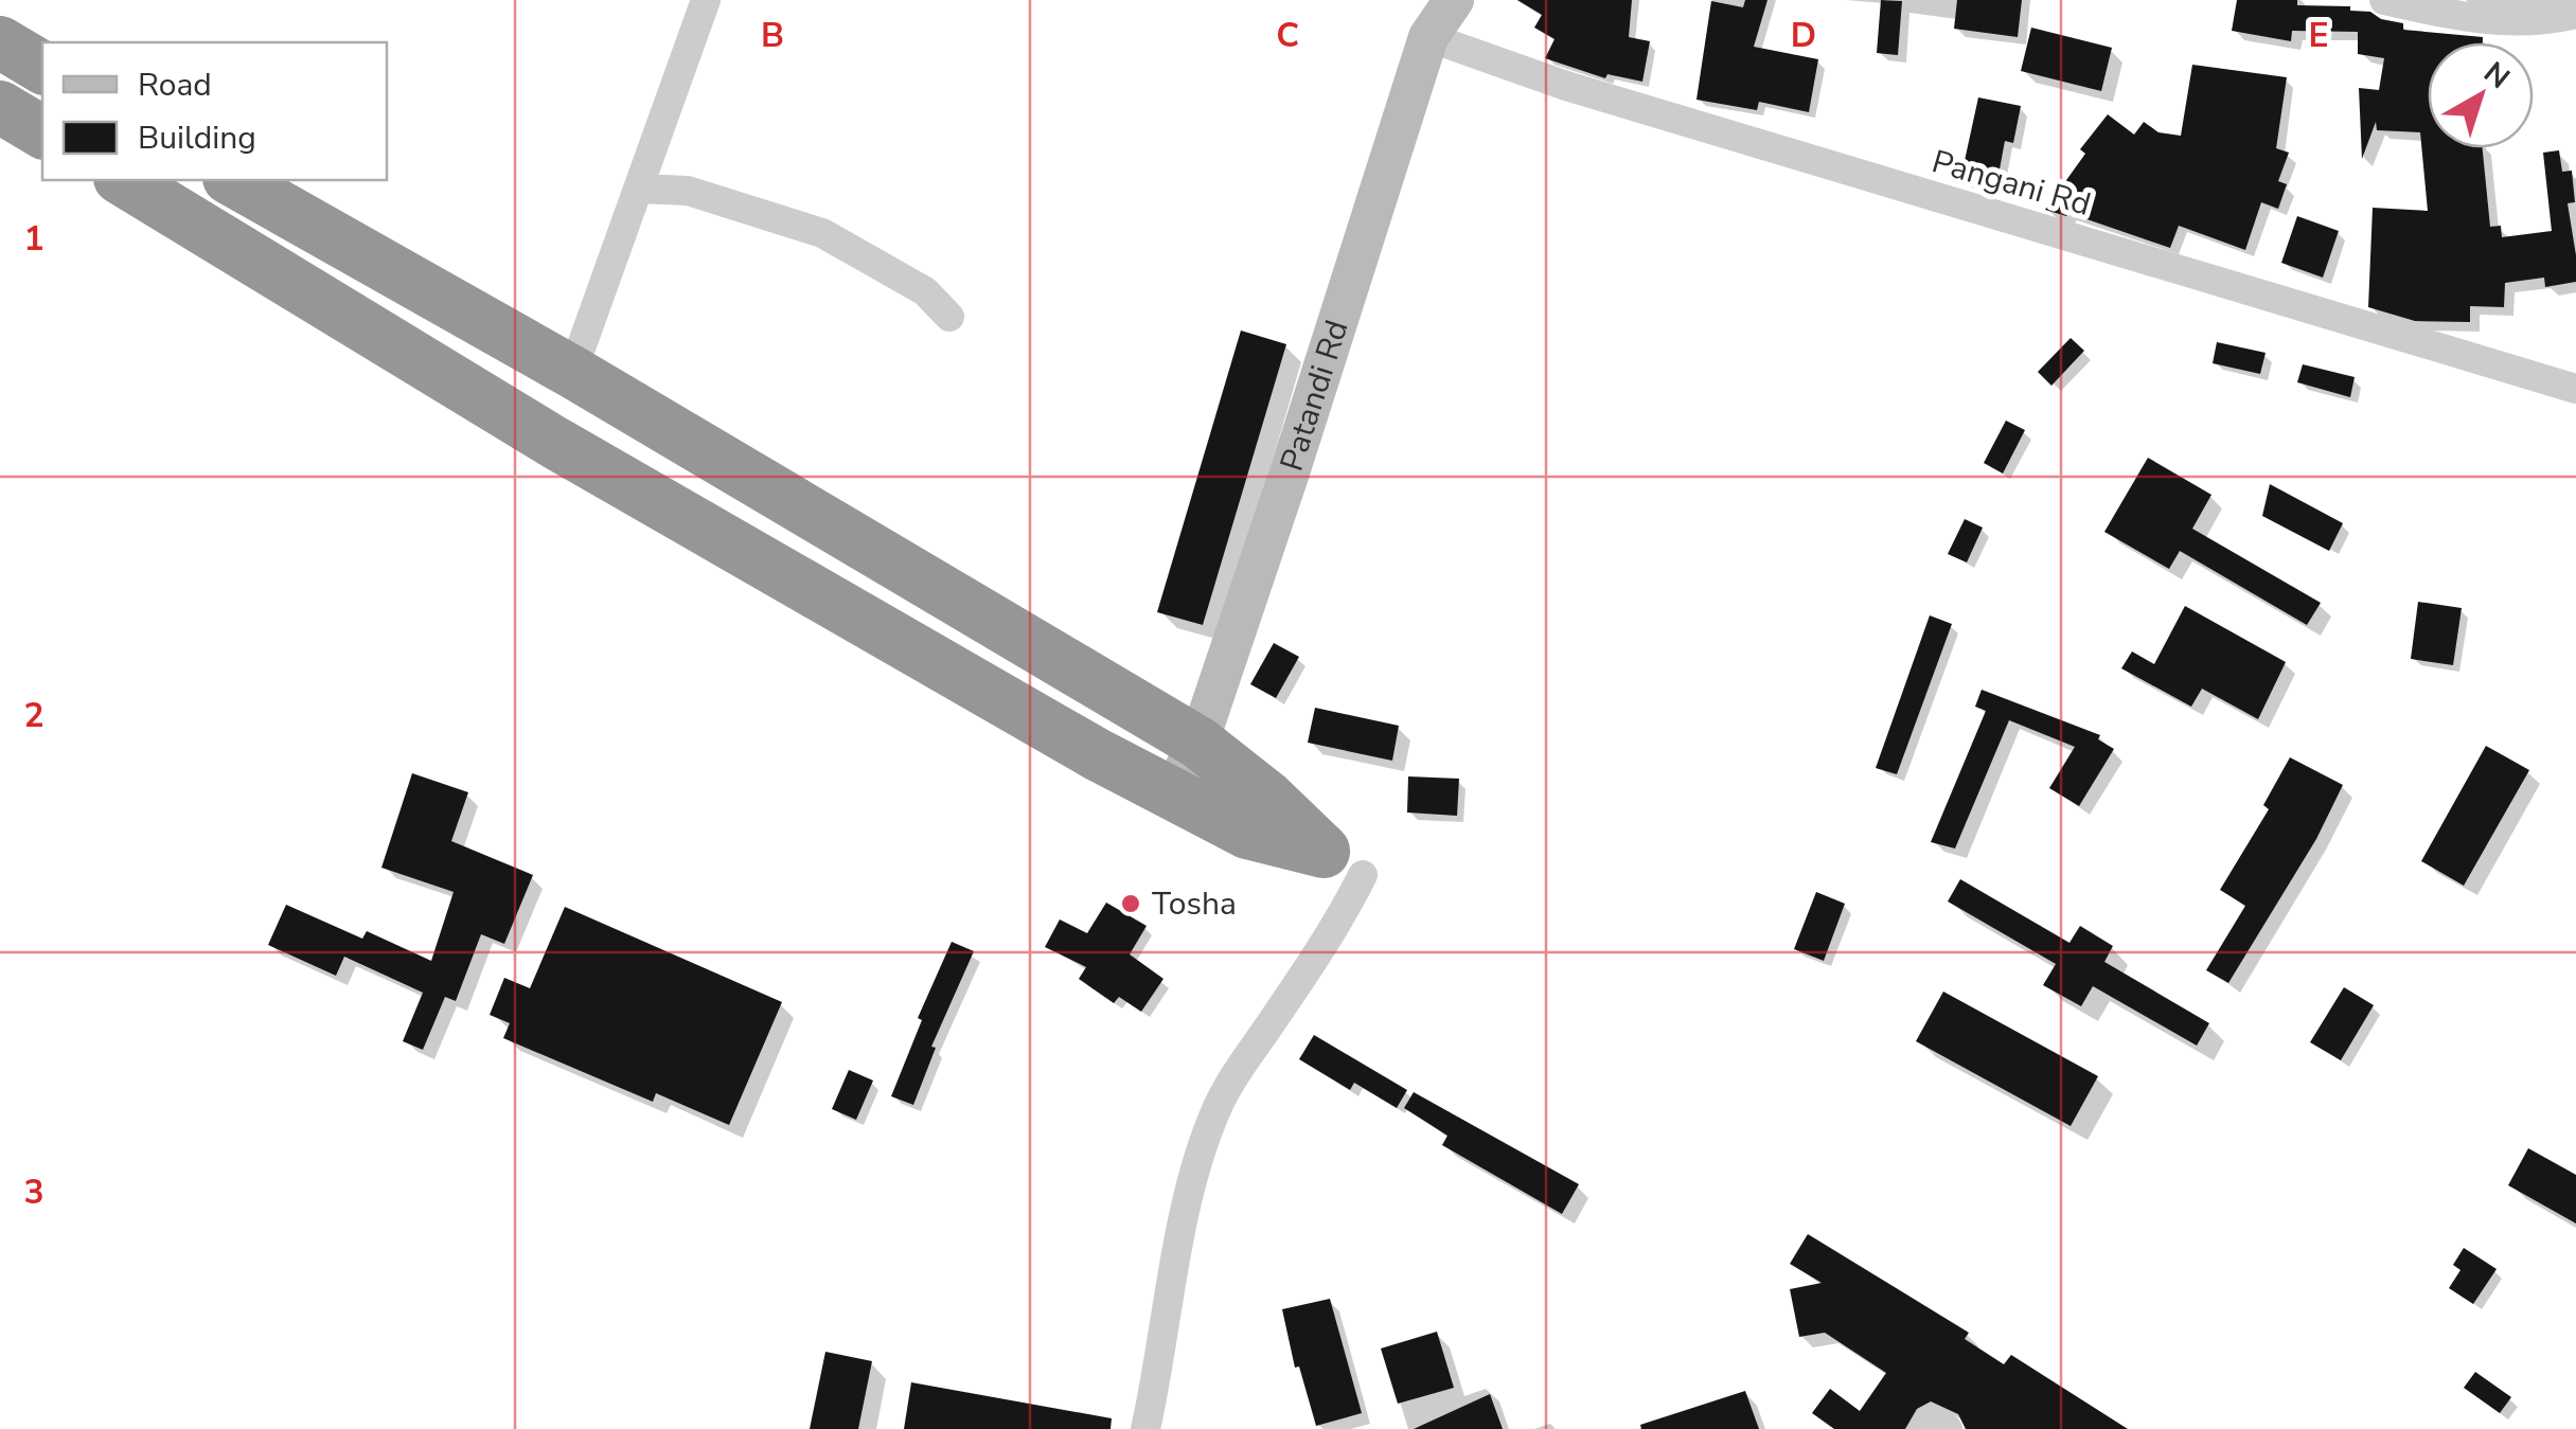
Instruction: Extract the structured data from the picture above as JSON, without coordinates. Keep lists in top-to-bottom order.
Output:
{
  "streets": {
    "street": ["Pangani Rd", "Patandi Rd"]
  },
  "crossings": [
    ["Pangani Rd", "Patandi Rd"]
  ],
  "places": ["Tosha"],
  "legend": ["Road", "Building"],
  "north": "top right",
  "grid": {
    "columns": [
      "B",
      "C",
      "D",
      "E"
    ],
    "rows": ["1", "2", "3"]
  }
}
